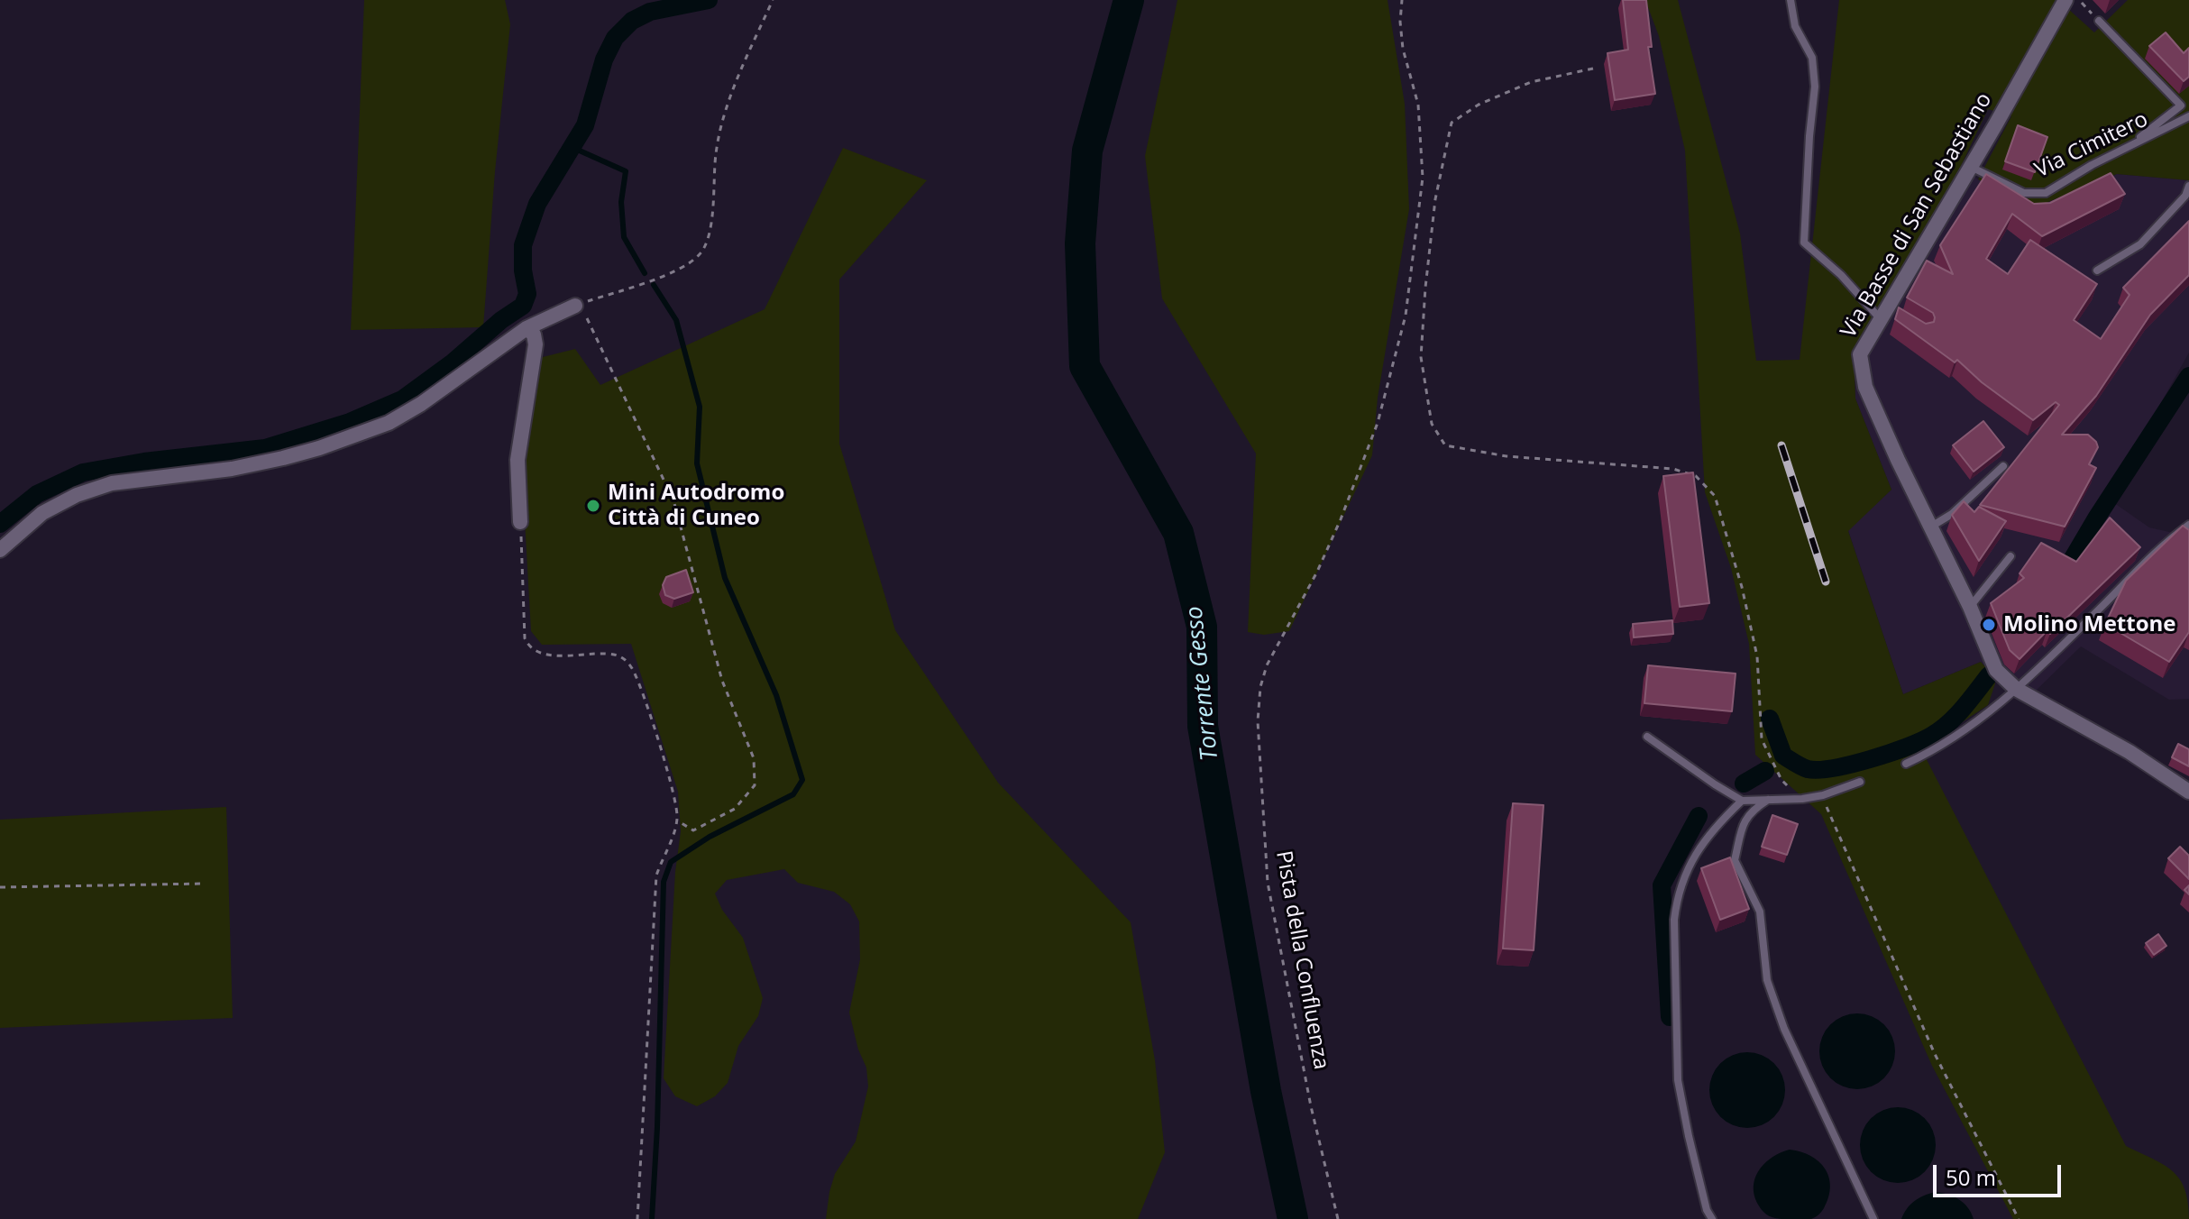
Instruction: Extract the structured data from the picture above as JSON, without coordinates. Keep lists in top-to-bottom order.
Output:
{
  "streets": {
    "street": ["Via Basse di San Sebastiano"],
    "lane": ["Via Cimitero"],
    "path": ["Pista della Confluenza"]
  },
  "crossings": [
    ["Via Cimitero", "Via Basse di San Sebastiano"]
  ],
  "water": ["Torrente Gesso"],
  "places": ["Mini Autodromo Città di Cuneo", "Molino Mettone"],
  "scale_bar": "50 m"
}
